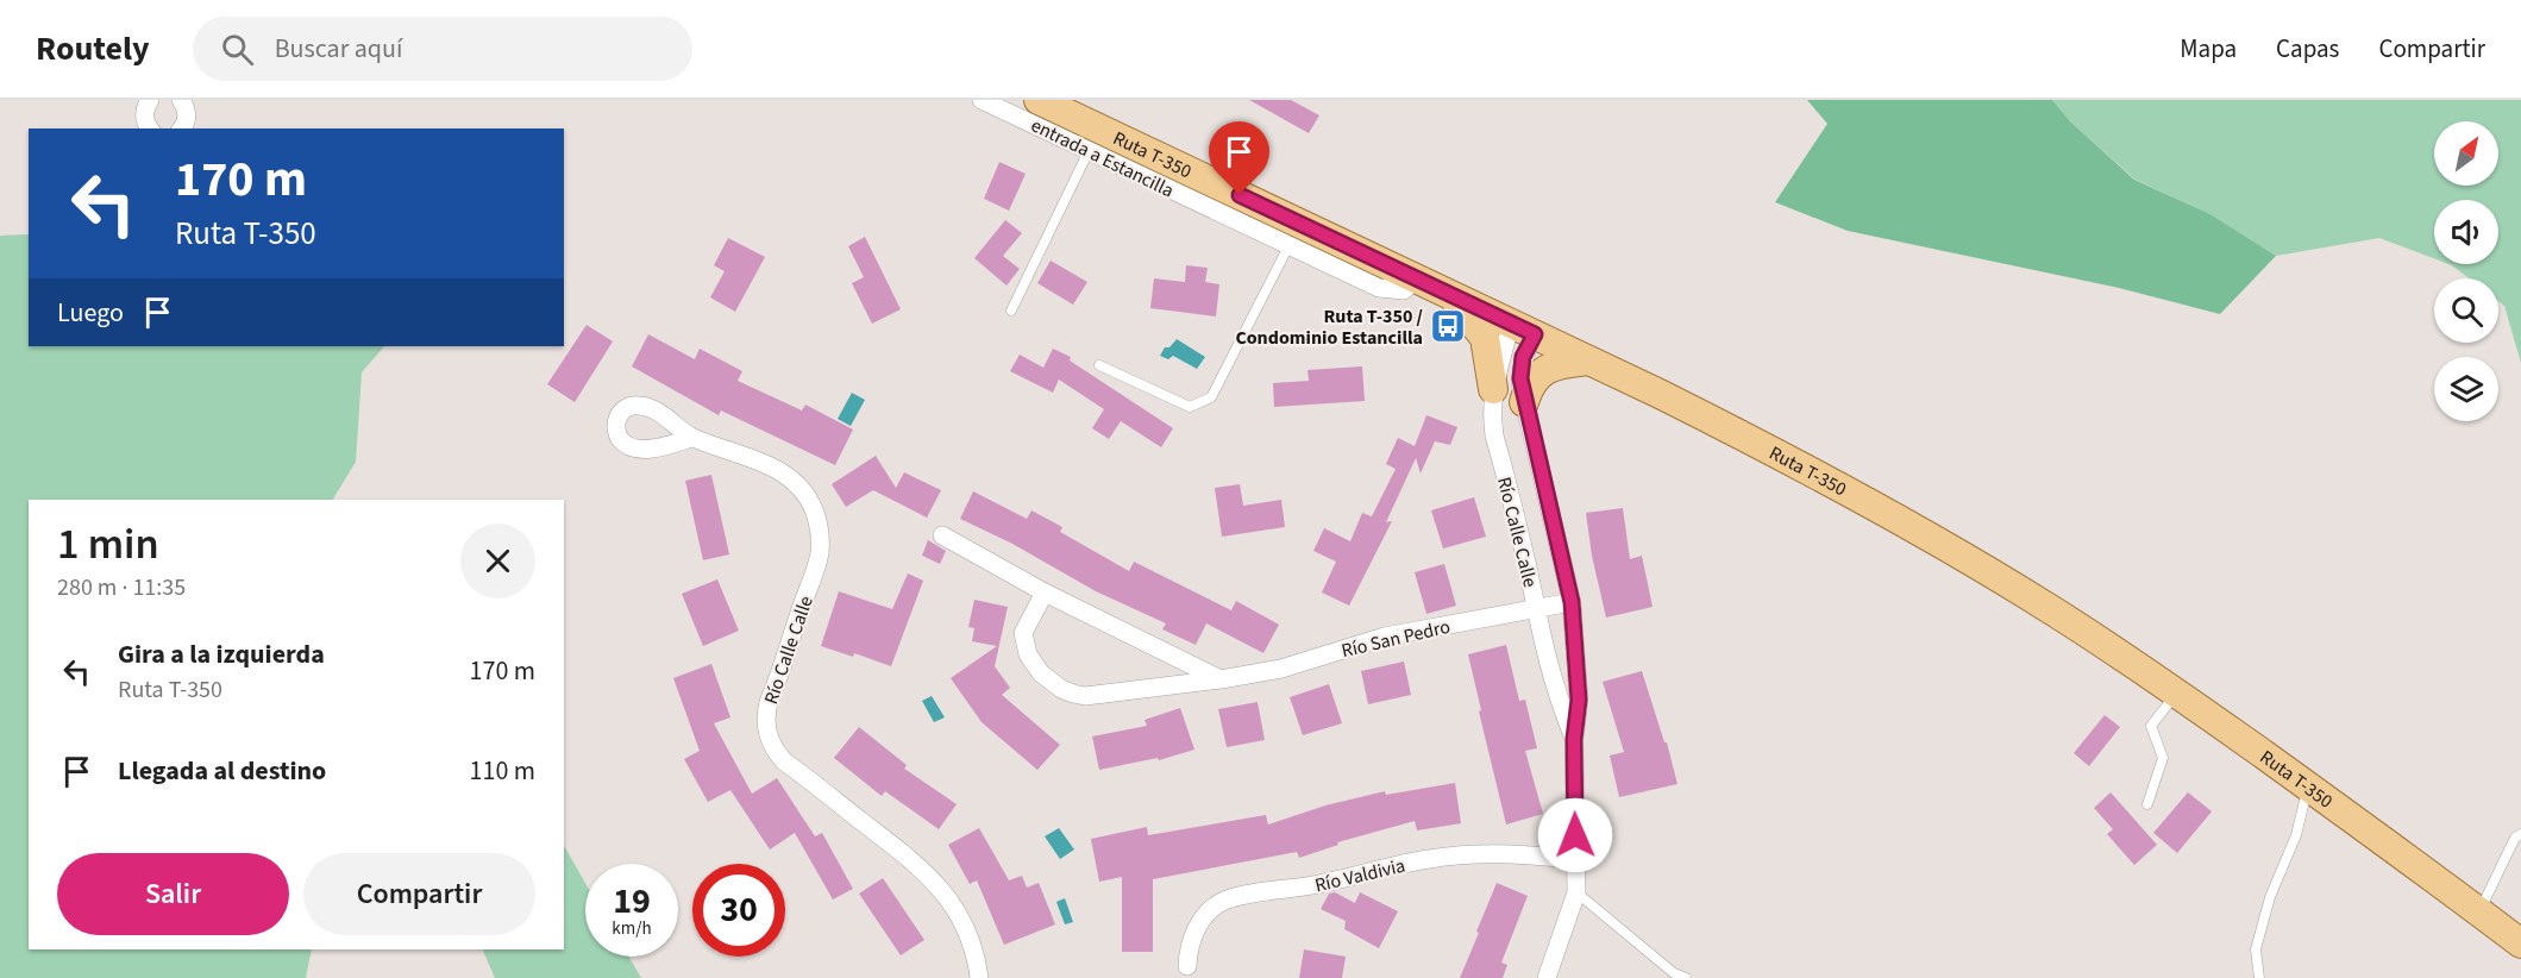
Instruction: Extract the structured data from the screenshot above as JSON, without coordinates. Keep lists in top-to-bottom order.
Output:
{
  "streets": {
    "main road": ["Ruta T-350"],
    "street": [
      "entrada a Estancilla",
      "Río Calle Calle",
      "Río San Pedro",
      "Río Valdivia"
    ]
  },
  "crossings": [
    ["Ruta T-350", "entrada a Estancilla"],
    ["Ruta T-350", "Río Calle Calle"],
    ["Río Calle Calle", "Río San Pedro"],
    ["Río Calle Calle", "Río Valdivia"]
  ],
  "places": {
    "bus stop": ["Ruta T-350 / Condominio Estancilla"]
  },
  "north": "top right",
  "page": {
    "header": "Routely",
    "search": "Buscar aquí",
    "nav": ["Mapa", "Capas", "Compartir"],
    "turn": ["170 m", "Ruta T-350"],
    "then": "Luego",
    "heading": ["1 min", "280 m · 11:35"],
    "list": [
      {
        "name": "Gira a la izquierda",
        "note": "Ruta T-350",
        "value": "170 m"
      },
      {
        "name": "Llegada al destino",
        "value": "110 m"
      }
    ],
    "buttons": ["Salir", "Compartir"],
    "speed": "19 km/h",
    "limit": "30"
  }
}
